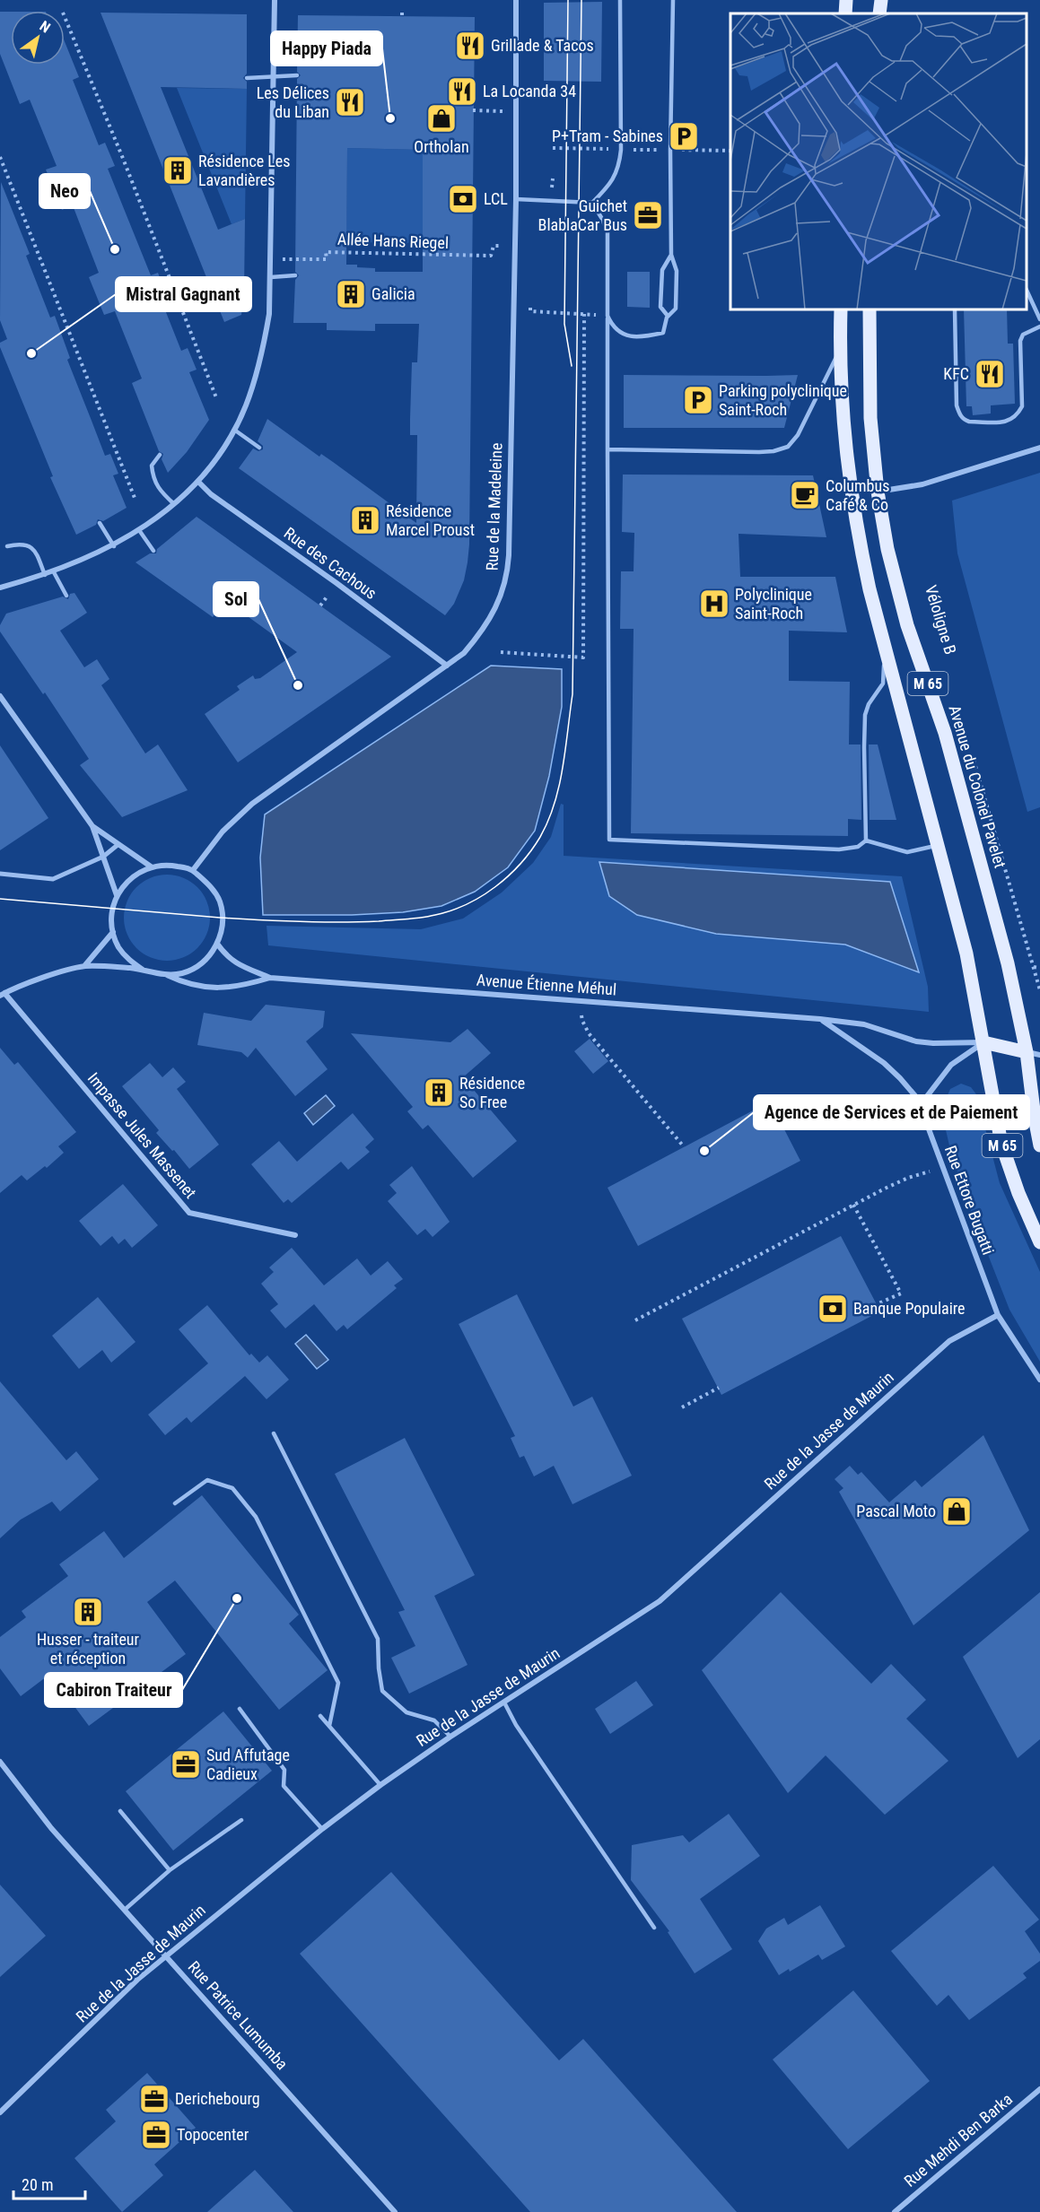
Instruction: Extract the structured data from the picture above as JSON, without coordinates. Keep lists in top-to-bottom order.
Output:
{
  "streets": {
    "main road": ["M 65", "Avenue du Colonel Pavelet"],
    "street": [
      "Rue de la Madeleine",
      "Rue des Cachous",
      "Avenue Étienne Méhul",
      "Impasse Jules Massenet",
      "Rue Ettore Bugatti",
      "Rue de la Jasse de Maurin",
      "Rue Patrice Lumumba",
      "Rue Mehdi Ben Barka"
    ],
    "path": ["Allée Hans Riegel"]
  },
  "crossings": [
    ["Allée Hans Riegel", "Rue de la Madeleine"],
    ["Rue de la Madeleine", "Rue des Cachous"],
    ["Rue de la Madeleine", "Avenue Étienne Méhul"],
    ["M 65", "Avenue Étienne Méhul"],
    ["Avenue Étienne Méhul", "Impasse Jules Massenet"],
    ["Rue Ettore Bugatti", "Rue de la Jasse de Maurin"],
    ["Rue de la Jasse de Maurin", "Rue Patrice Lumumba"]
  ],
  "places": {
    "restaurant": [
      "Grillade & Tacos",
      "La Locanda 34",
      "Les Délices du Liban",
      "KFC"
    ],
    "other": [
      "Happy Piada",
      "Neo",
      "Mistral Gagnant",
      "Sol",
      "Agence de Services et de Paiement",
      "Cabiron Traiteur"
    ],
    "shop": ["Ortholan", "Pascal Moto"],
    "parking": ["P+Tram - Sabines", "Parking polyclinique Saint-Roch"],
    "building": [
      "Résidence Les Lavandières",
      "Galicia",
      "Résidence Marcel Proust",
      "Résidence So Free",
      "Husser - traiteur et réception"
    ],
    "bank": ["LCL", "Banque Populaire"],
    "office": [
      "Guichet BlablaCar Bus",
      "Sud Affutage Cadieux",
      "Derichebourg",
      "Topocenter"
    ],
    "cafe": ["Columbus Café & Co"],
    "hospital": ["Polyclinique Saint-Roch"]
  },
  "scale_bar": "20 m",
  "north": "top right"
}
